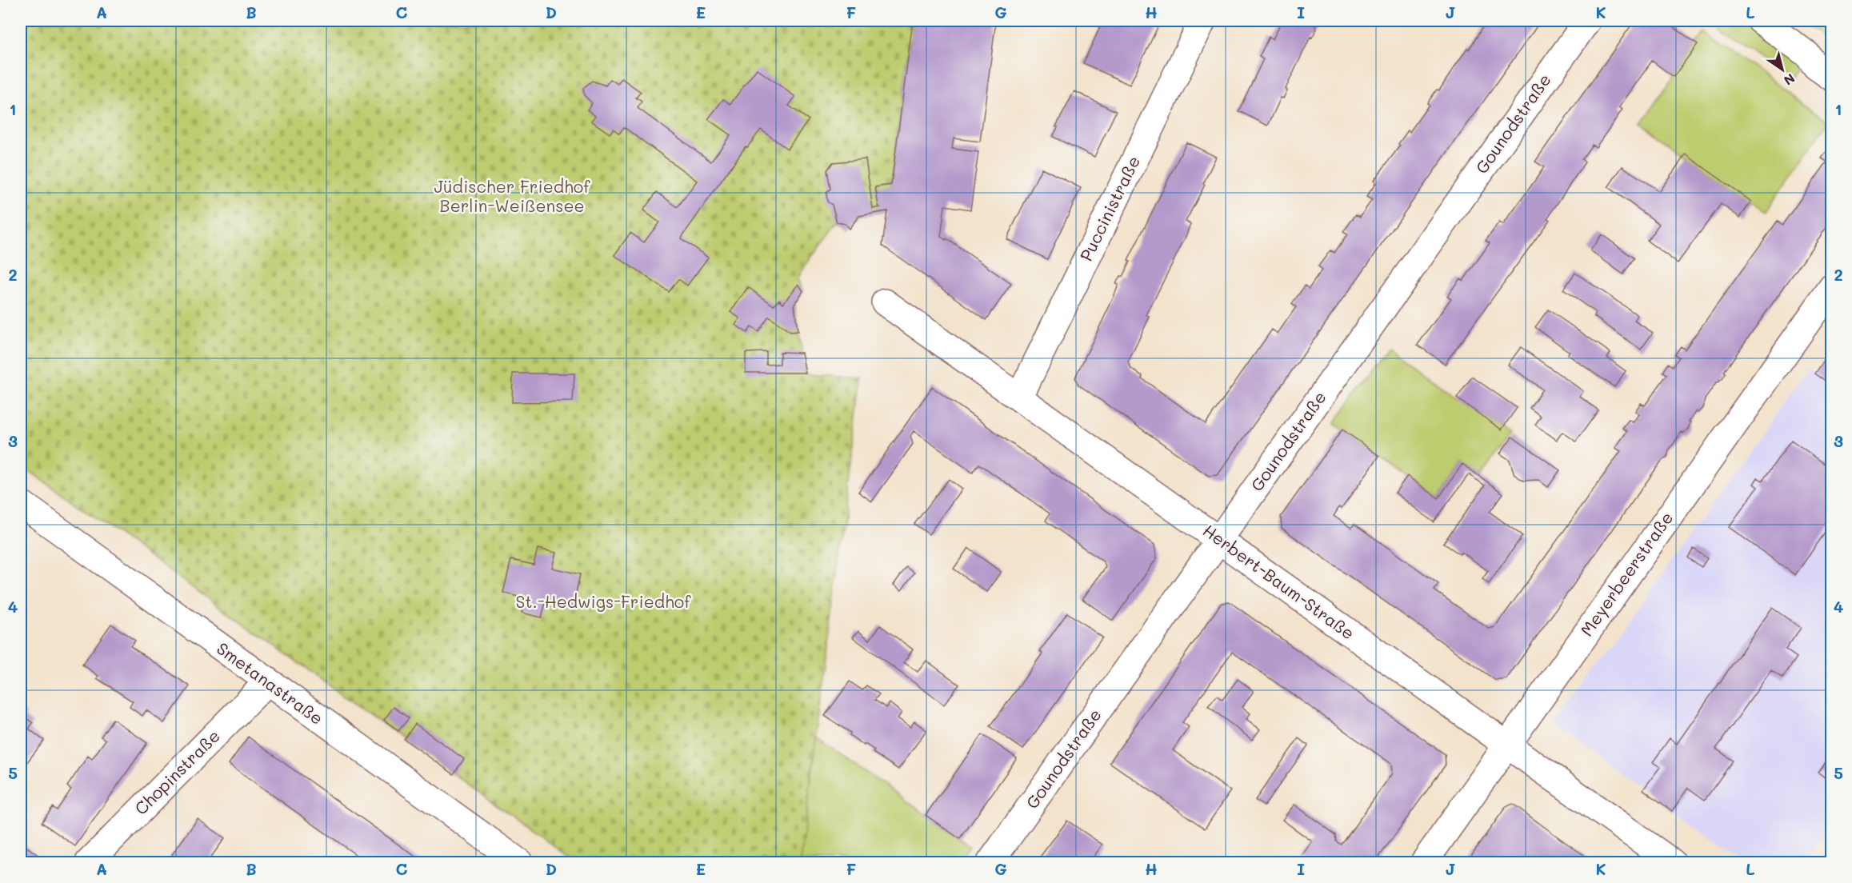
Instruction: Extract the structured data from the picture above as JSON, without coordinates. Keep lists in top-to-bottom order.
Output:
{
  "streets": {
    "street": [
      "Gounodstraße",
      "Puccinistraße",
      "Meyerbeerstraße",
      "Herbert-Baum-Straße",
      "Smetanastraße",
      "Chopinstraße"
    ]
  },
  "crossings": [
    ["Gounodstraße", "Herbert-Baum-Straße"],
    ["Puccinistraße", "Herbert-Baum-Straße"],
    ["Meyerbeerstraße", "Herbert-Baum-Straße"],
    ["Smetanastraße", "Chopinstraße"]
  ],
  "parks": ["Jüdischer Friedhof Berlin-Weißensee", "St.-Hedwigs-Friedhof"],
  "north": "bottom right",
  "grid": {
    "columns": [
      "A",
      "B",
      "C",
      "D",
      "E",
      "F",
      "G",
      "H",
      "I",
      "J",
      "K",
      "L"
    ],
    "rows": [
      "1",
      "2",
      "3",
      "4",
      "5"
    ]
  }
}
